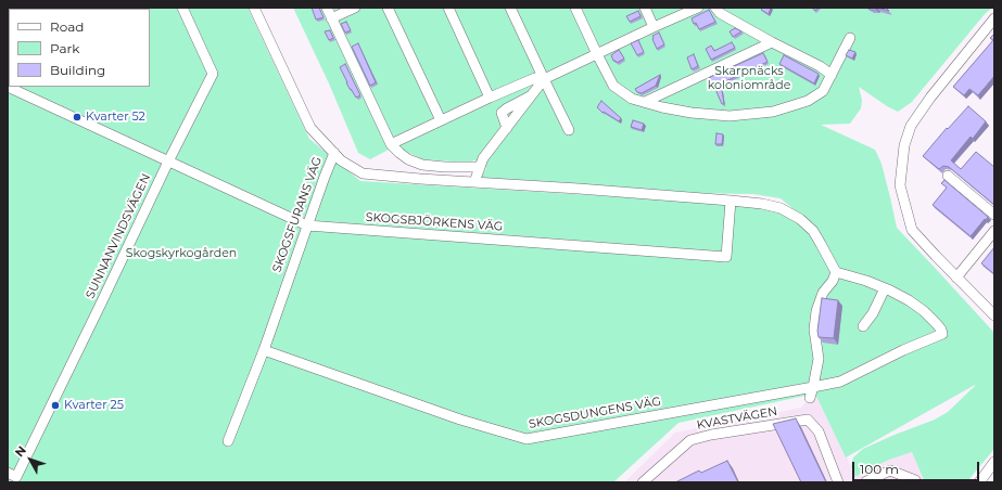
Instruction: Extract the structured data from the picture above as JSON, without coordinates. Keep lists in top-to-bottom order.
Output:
{
  "streets": {
    "street": [
      "SKOGSFURANS VÄG",
      "SKOGSBJÖRKENS VÄG",
      "SUNNANVINDSVÄGEN",
      "SKOGSDUNGENS VÄG",
      "KVASTVÄGEN"
    ]
  },
  "crossings": [
    ["SKOGSFURANS VÄG", "SKOGSBJÖRKENS VÄG"],
    ["SKOGSFURANS VÄG", "SKOGSDUNGENS VÄG"],
    ["SKOGSBJÖRKENS VÄG", "SUNNANVINDSVÄGEN"]
  ],
  "parks": ["Skarpnäcks koloniområde", "Skogskyrkogården"],
  "places": ["Kvarter 52", "Kvarter 25"],
  "legend": ["Road", "Park", "Building"],
  "scale_bar": "100 m",
  "north": "top left"
}
